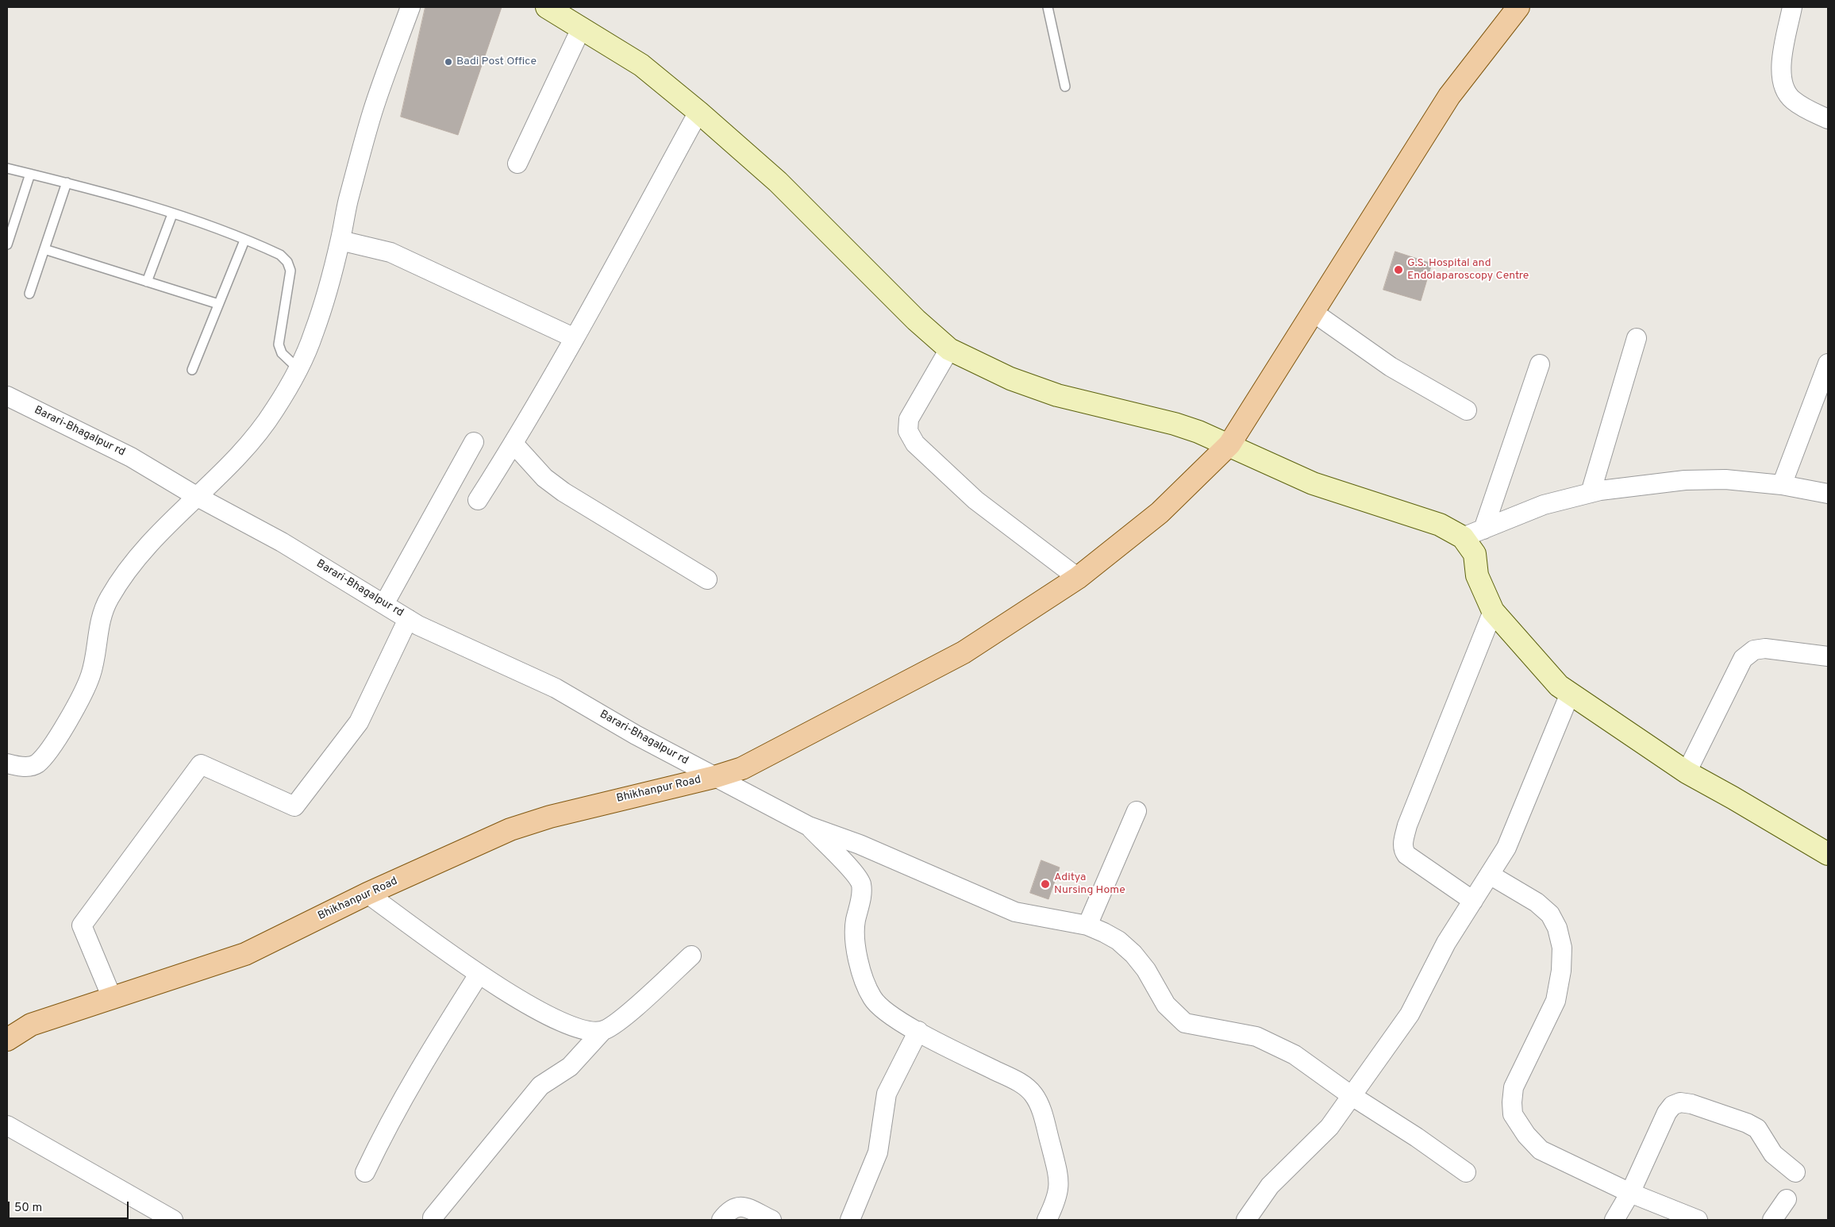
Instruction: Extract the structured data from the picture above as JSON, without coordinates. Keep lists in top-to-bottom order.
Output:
{
  "streets": {
    "main road": ["Bhikhanpur Road"],
    "street": ["Barari-Bhagalpur rd"]
  },
  "crossings": [
    ["Barari-Bhagalpur rd", "Bhikhanpur Road"]
  ],
  "places": ["Badi Post Office", "G.S. Hospital and Endolaparoscopy Centre", "Aditya Nursing Home"],
  "scale_bar": "50 m"
}
